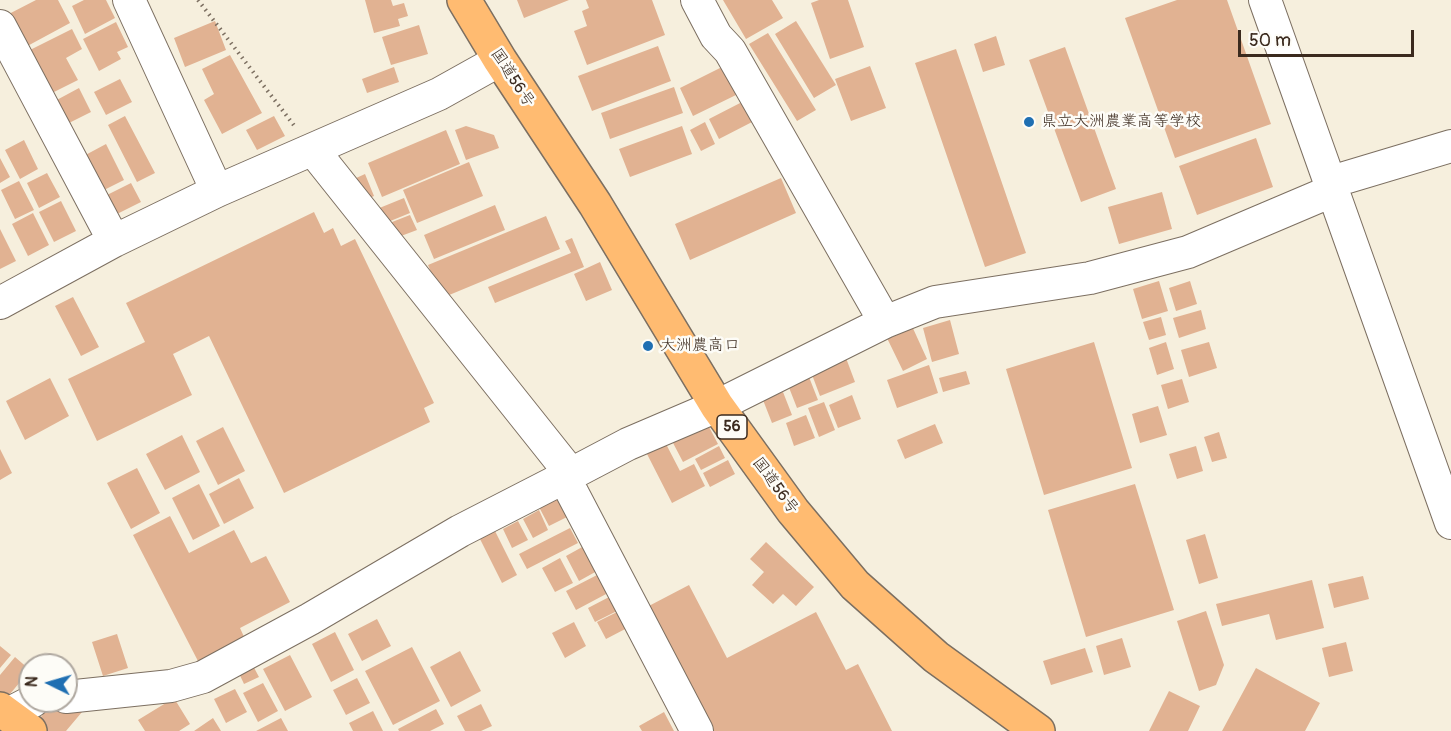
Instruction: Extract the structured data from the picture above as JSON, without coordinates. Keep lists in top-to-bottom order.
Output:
{
  "streets": {
    "highway": ["国道56号", "56"]
  },
  "places": ["県立大洲農業高等学校", "大洲農高口"],
  "scale_bar": "50 m",
  "north": "left"
}
